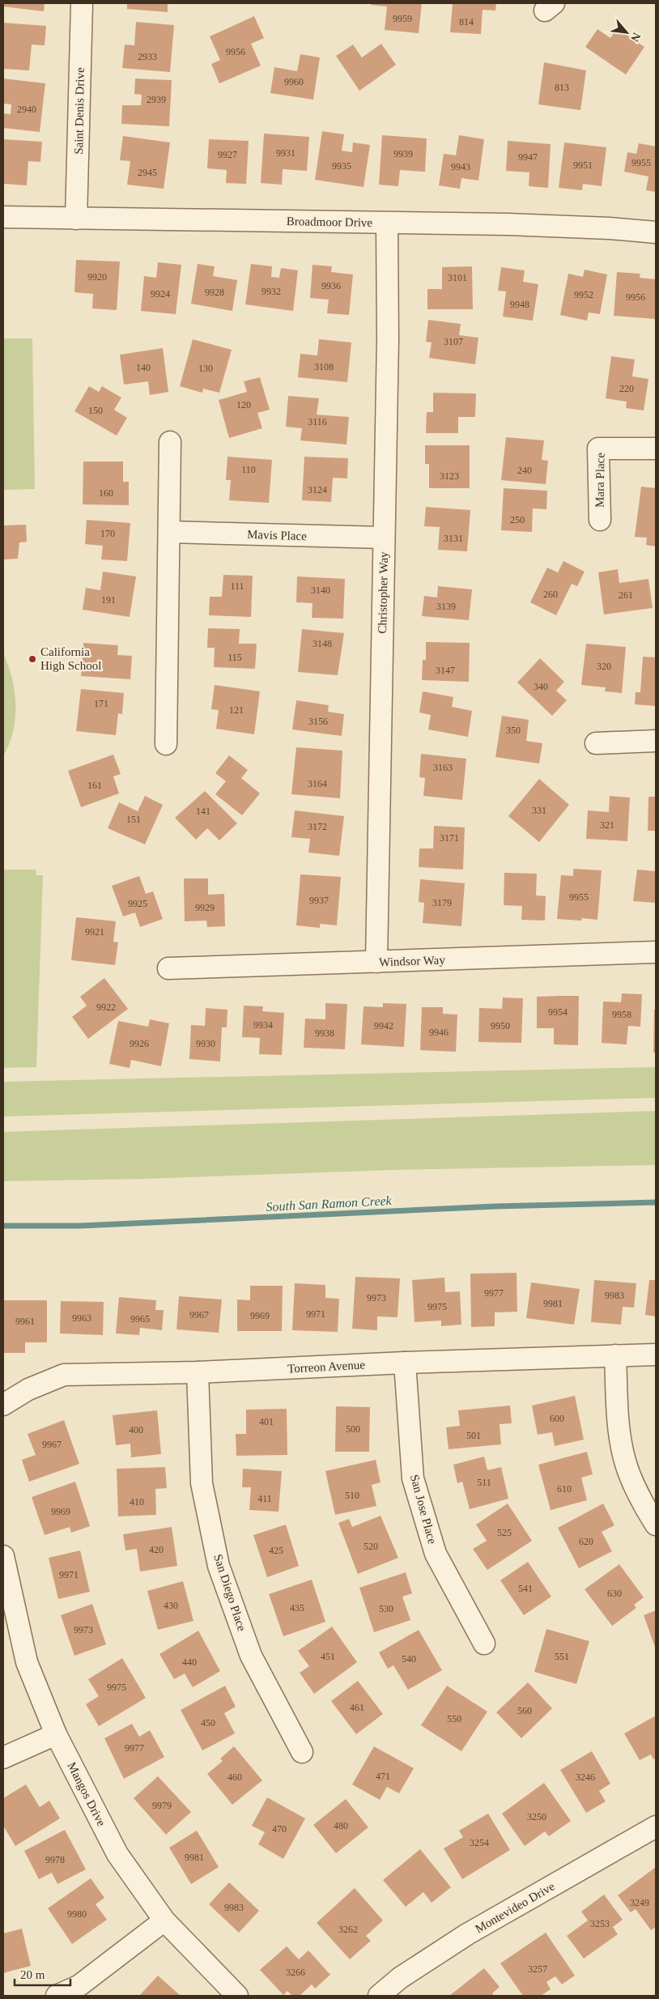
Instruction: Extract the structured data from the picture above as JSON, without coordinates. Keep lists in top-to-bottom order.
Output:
{
  "streets": {
    "street": [
      "Saint Denis Drive",
      "Broadmoor Drive",
      "Mara Place",
      "Mavis Place",
      "Christopher Way",
      "Windsor Way",
      "Torreon Avenue",
      "San Jose Place",
      "San Diego Place",
      "Mangos Drive",
      "Montevideo Drive"
    ]
  },
  "crossings": [
    ["Saint Denis Drive", "Broadmoor Drive"],
    ["Broadmoor Drive", "Christopher Way"],
    ["Mavis Place", "Christopher Way"],
    ["Christopher Way", "Windsor Way"],
    ["Torreon Avenue", "San Jose Place"],
    ["Torreon Avenue", "San Diego Place"]
  ],
  "water": ["South San Ramon Creek"],
  "places": ["California High School"],
  "house_numbers": [
    "9959",
    "814",
    "9956",
    "2933",
    "9960",
    "813",
    "2939",
    "2940",
    "9931",
    "9939",
    "9927",
    "9947",
    "9955",
    "9951",
    "9935",
    "9943",
    "2945",
    "9920",
    "3101",
    "9936",
    "9932",
    "9928",
    "9924",
    "9952",
    "9956",
    "9948",
    "3107",
    "3108",
    "140",
    "130",
    "220",
    "120",
    "150",
    "3116",
    "110",
    "240",
    "3123",
    "3124",
    "160",
    "250",
    "170",
    "3131",
    "111",
    "3140",
    "260",
    "261",
    "191",
    "3139",
    "3148",
    "115",
    "320",
    "3147",
    "340",
    "171",
    "121",
    "3156",
    "350",
    "3163",
    "3164",
    "161",
    "331",
    "141",
    "151",
    "321",
    "3172",
    "3171",
    "9955",
    "9937",
    "3179",
    "9925",
    "9929",
    "9921",
    "9922",
    "9954",
    "9958",
    "9934",
    "9942",
    "9950",
    "9946",
    "9938",
    "9926",
    "9930",
    "9977",
    "9983",
    "9973",
    "9981",
    "9975",
    "9971",
    "9967",
    "9969",
    "9963",
    "9965",
    "9961",
    "600",
    "401",
    "500",
    "400",
    "501",
    "9967",
    "511",
    "610",
    "510",
    "411",
    "410",
    "9969",
    "525",
    "620",
    "520",
    "420",
    "425",
    "9971",
    "541",
    "630",
    "430",
    "435",
    "530",
    "9973",
    "451",
    "551",
    "540",
    "440",
    "9975",
    "461",
    "560",
    "550",
    "450",
    "9977",
    "471",
    "460",
    "3246",
    "9979",
    "3250",
    "480",
    "470",
    "3254",
    "9981",
    "9978",
    "3249",
    "9983",
    "9980",
    "3253",
    "3262",
    "3257",
    "3266"
  ],
  "scale_bar": "20 m",
  "north": "bottom right"
}
